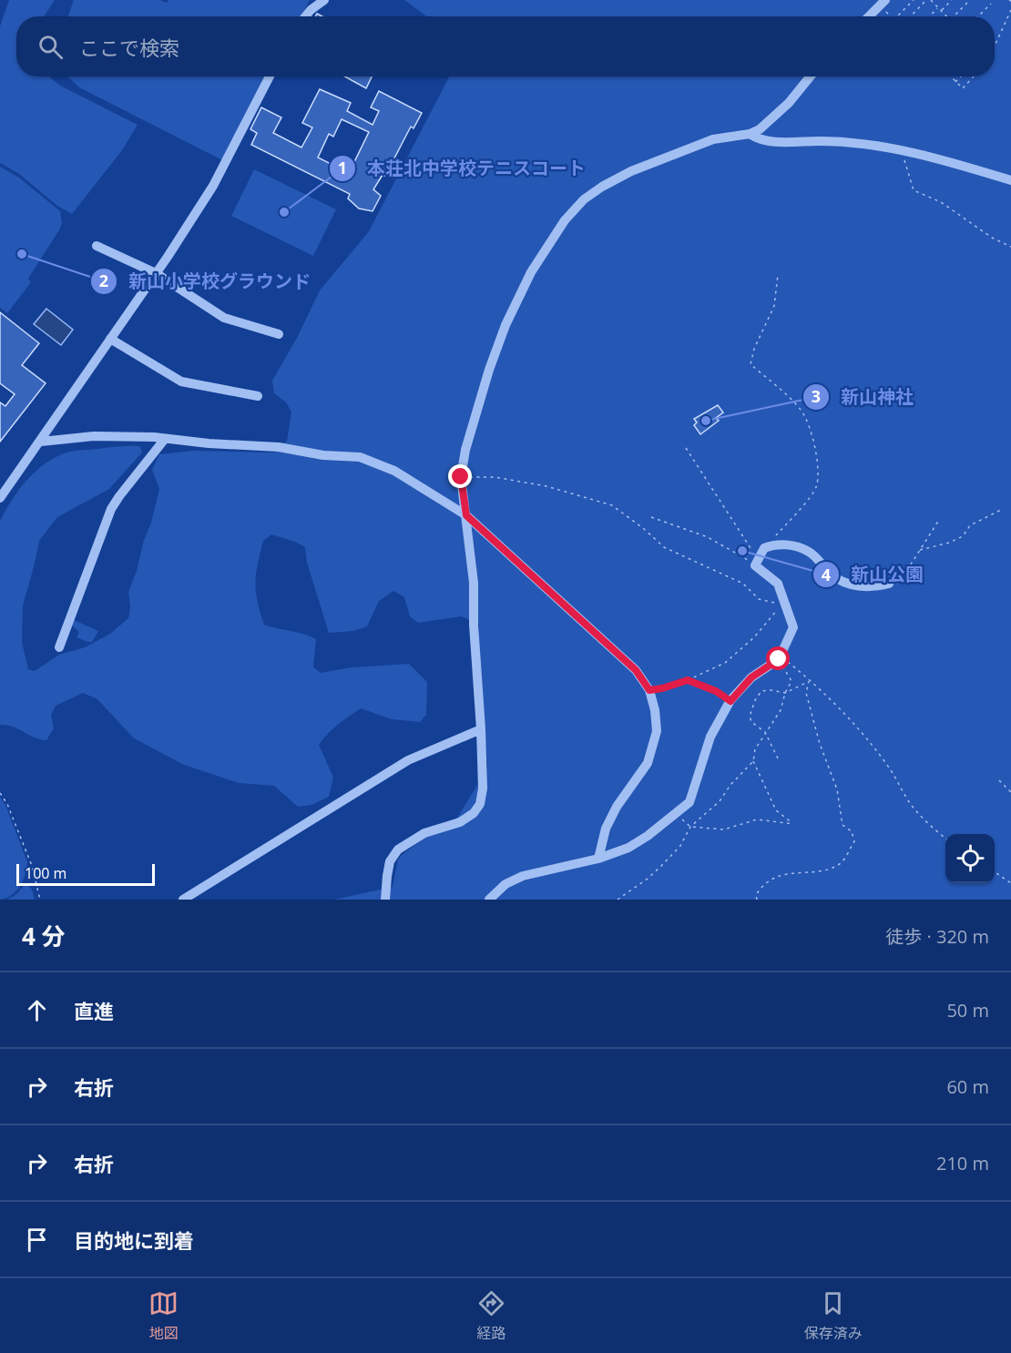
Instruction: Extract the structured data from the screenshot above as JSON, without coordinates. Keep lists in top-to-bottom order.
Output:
{
  "places": [
    "本荘北中学校テニスコート",
    "新山小学校グラウンド",
    "新山神社",
    "新山公園"
  ],
  "scale_bar": "100 m",
  "page": {
    "search": "ここで検索",
    "scale": "100 m",
    "heading": ["4 分", "徒歩 · 320 m"],
    "list": [
      ["直進", "50 m"],
      ["右折", "60 m"],
      ["右折", "210 m"],
      "目的地に到着"
    ],
    "nav": ["地図", "経路", "保存済み"]
  }
}
